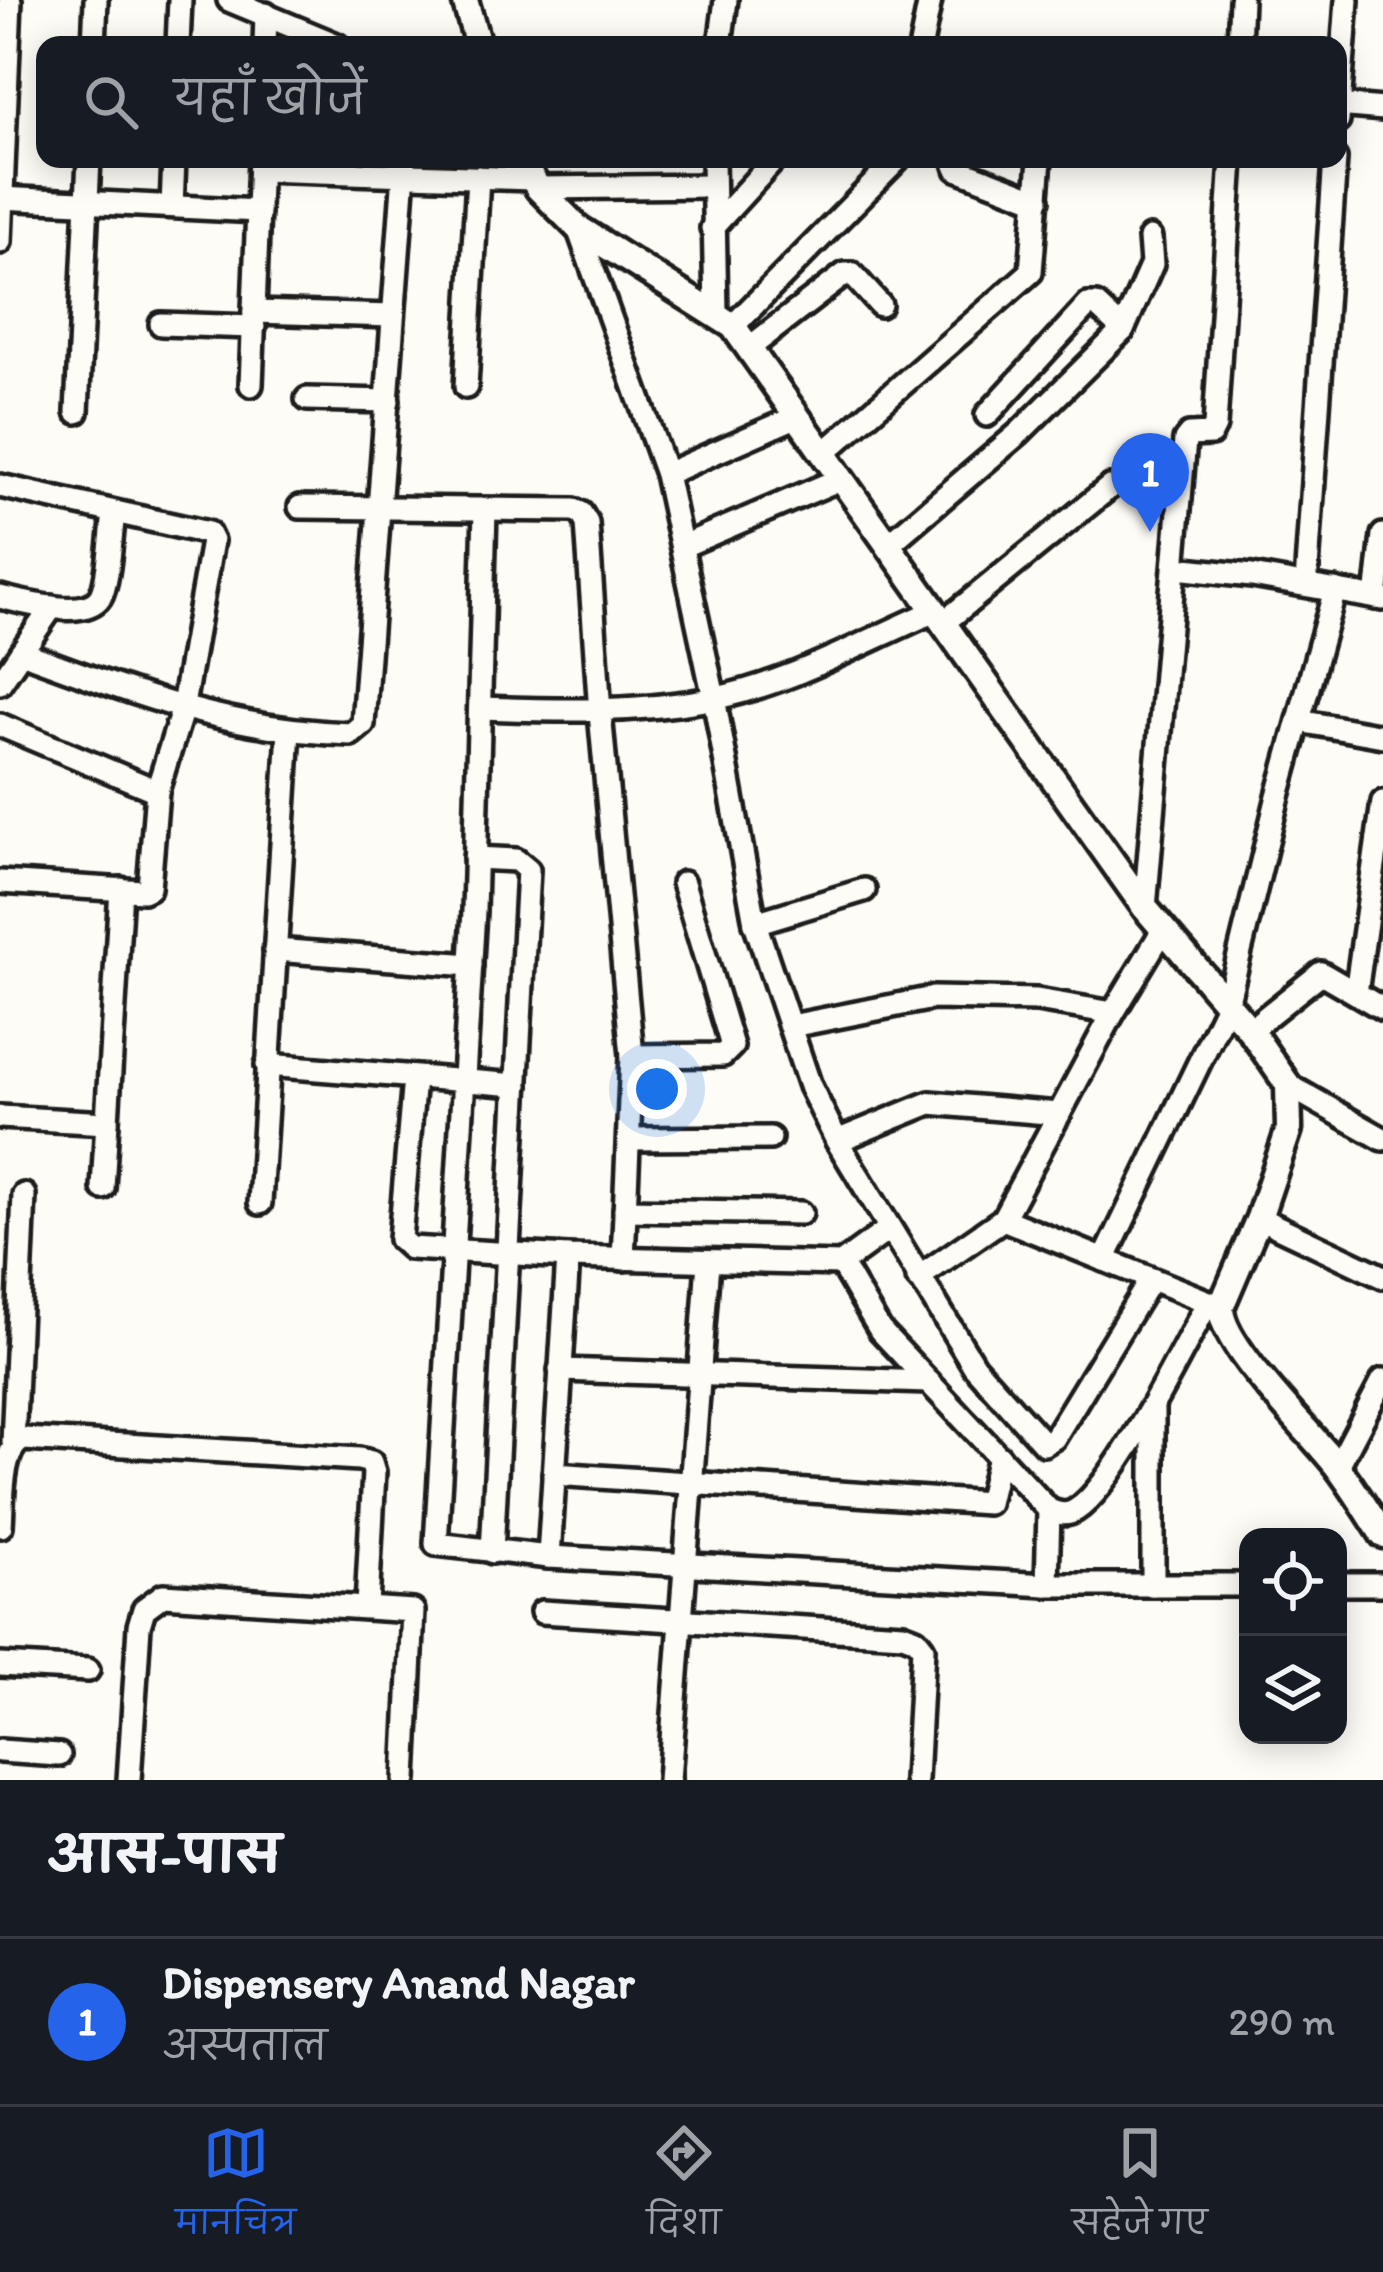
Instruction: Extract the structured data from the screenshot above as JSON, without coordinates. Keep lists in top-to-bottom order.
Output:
{
  "page": {
    "search": "यहाँ खोजें",
    "pins": "1",
    "heading": "आस-पास",
    "list": [
      {
        "mark": "1",
        "name": "Dispensery Anand Nagar",
        "note": "अस्पताल",
        "value": "290 m"
      }
    ],
    "nav": ["मानचित्र", "दिशा", "सहेजे गए"]
  }
}
